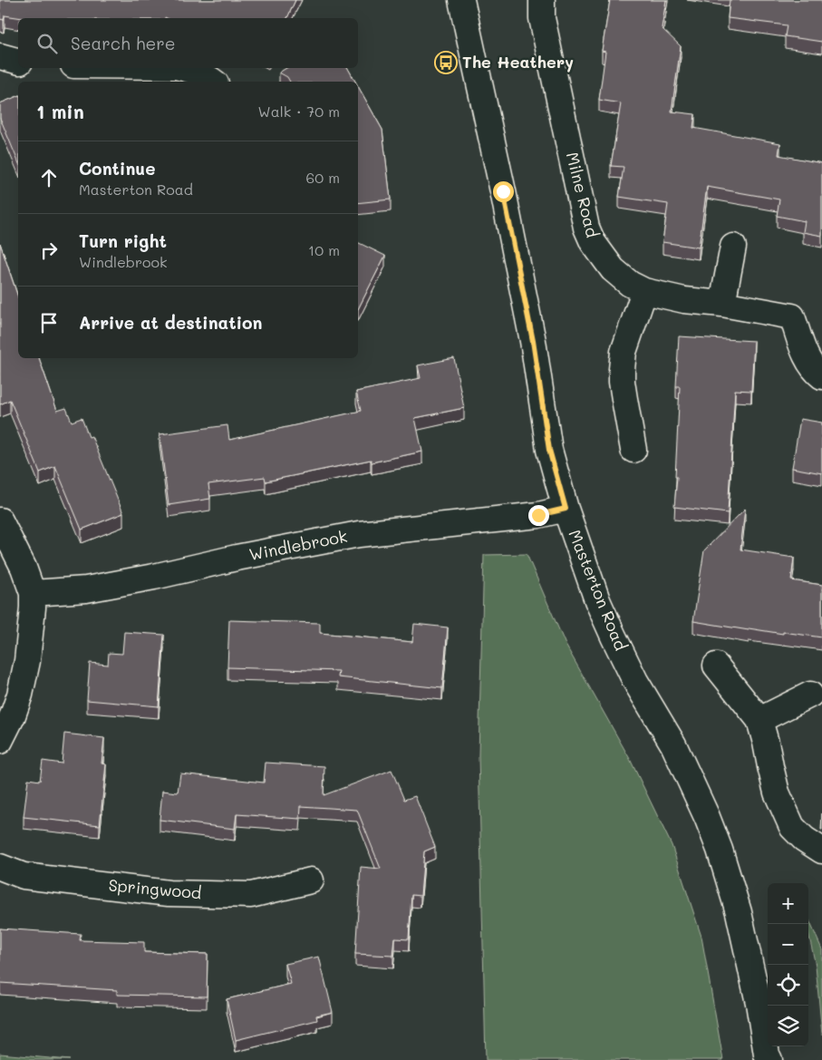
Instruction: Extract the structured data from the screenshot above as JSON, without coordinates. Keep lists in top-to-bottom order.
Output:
{
  "streets": {
    "street": [
      "Milne Road",
      "Windlebrook",
      "Masterton Road",
      "Springwood"
    ]
  },
  "crossings": [
    ["Windlebrook", "Masterton Road"]
  ],
  "places": {
    "bus stop": ["The Heathery"]
  },
  "page": {
    "search": "Search here",
    "heading": ["1 min", "Walk · 70 m"],
    "list": [
      ["Continue", "Masterton Road", "60 m"],
      ["Turn right", "Windlebrook", "10 m"],
      "Arrive at destination"
    ],
    "map_buttons": ["+", "−"]
  }
}
